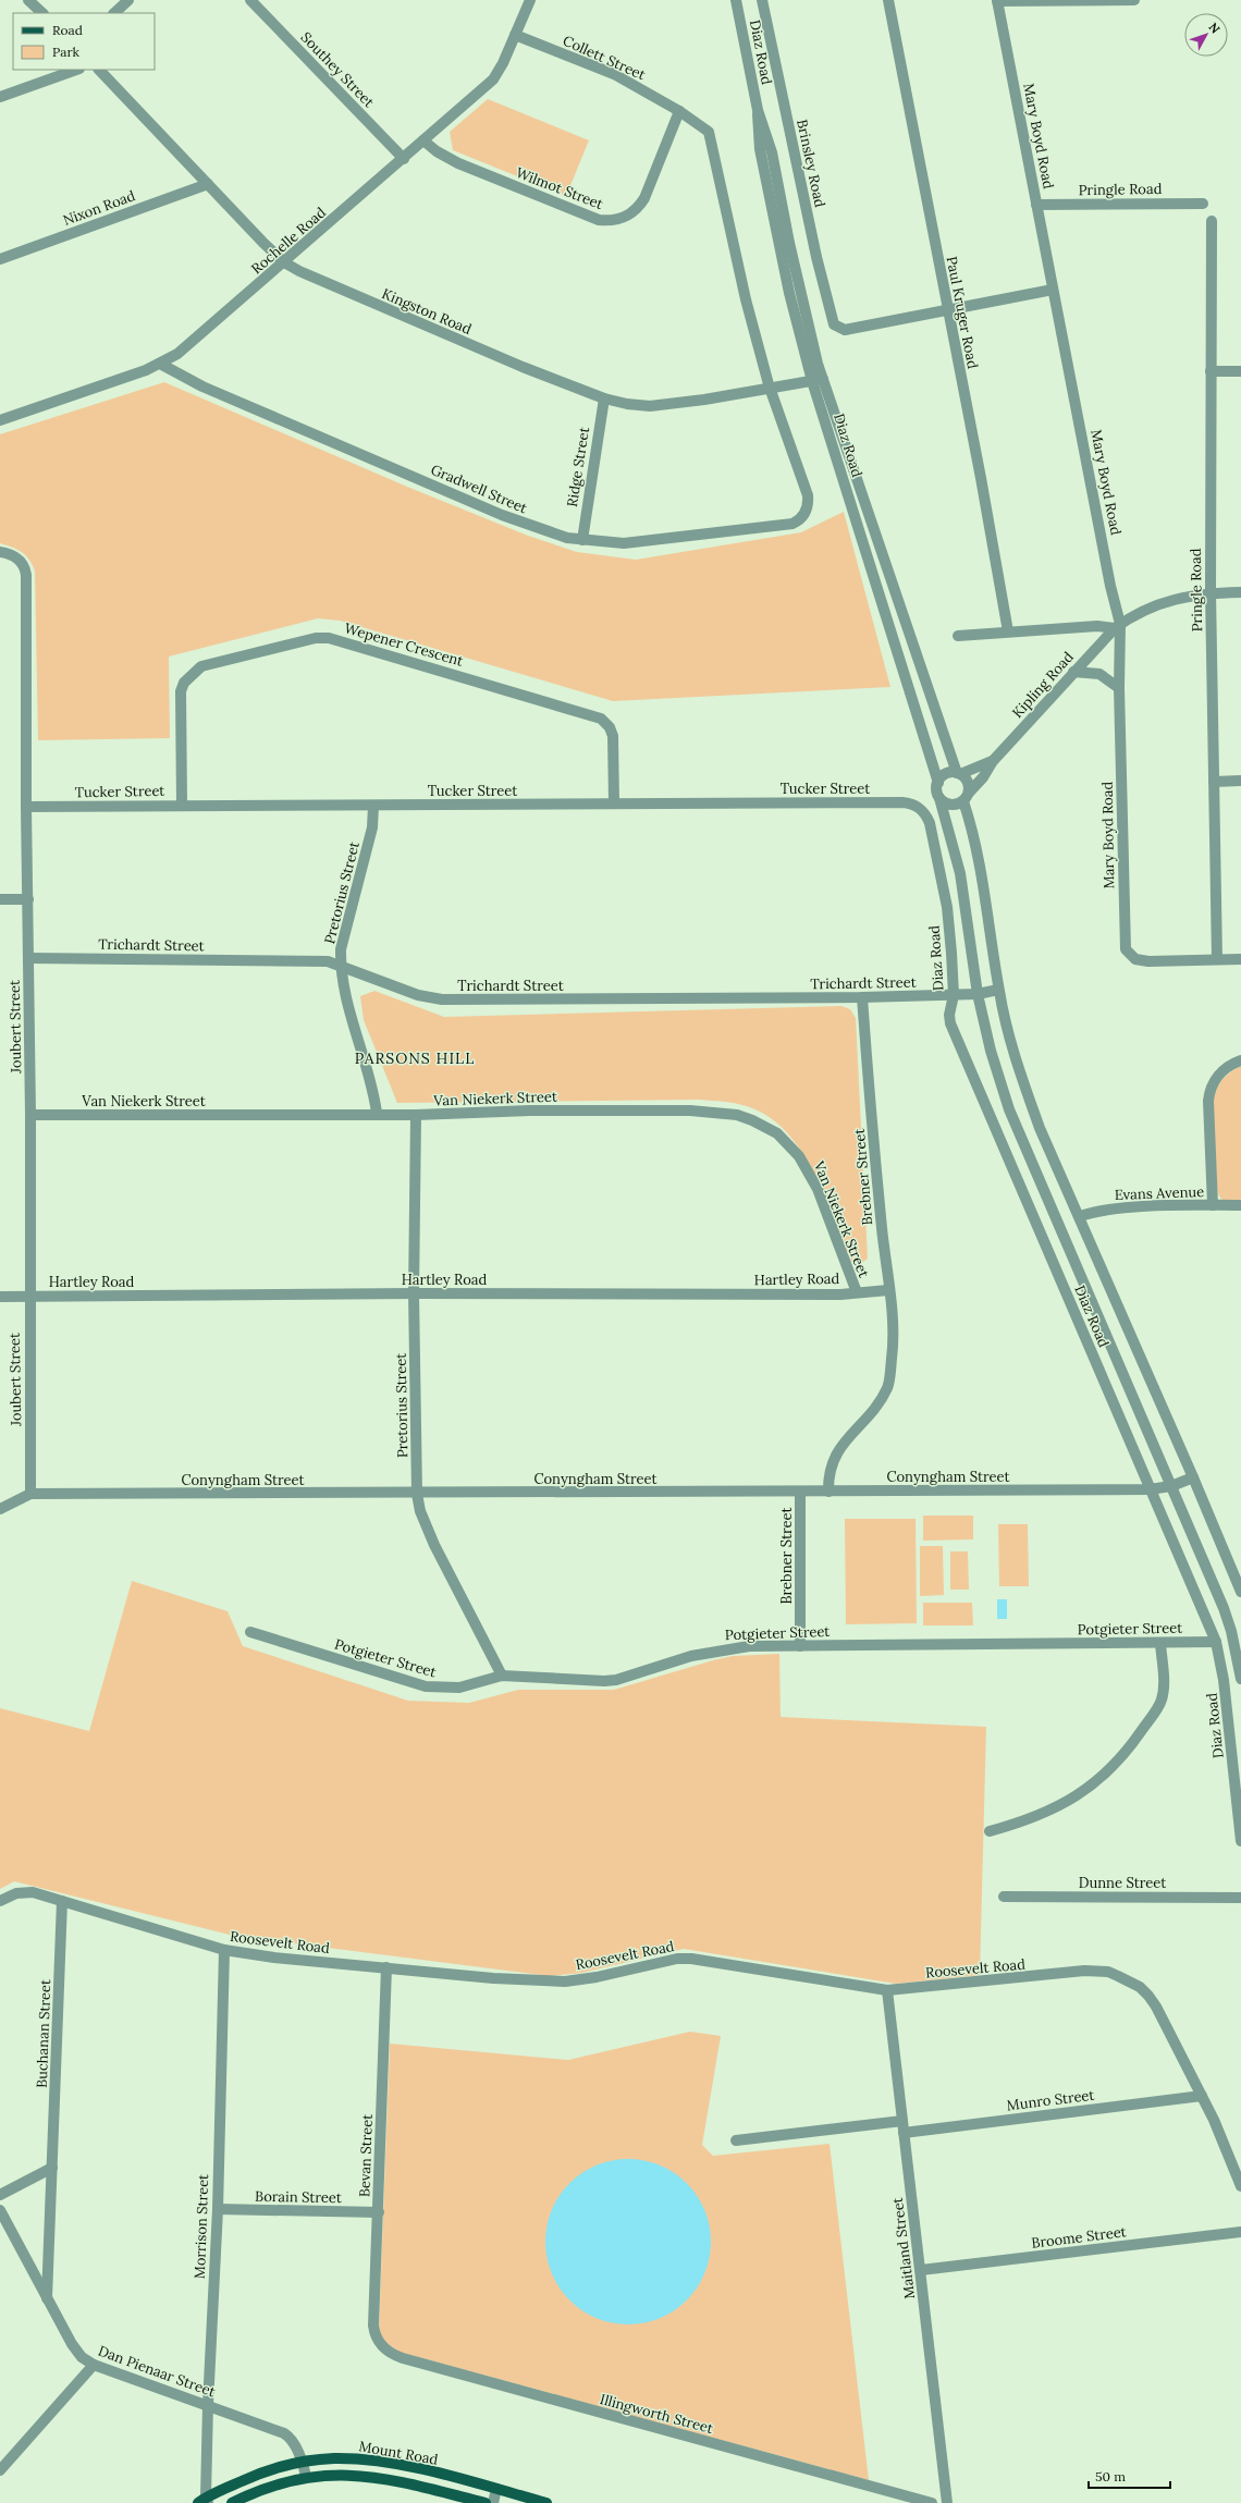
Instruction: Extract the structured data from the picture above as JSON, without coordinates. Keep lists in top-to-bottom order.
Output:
{
  "streets": {
    "main road": ["Mount Road"],
    "street": [
      "Diaz Road",
      "Collett Street",
      "Southey Street",
      "Mary Boyd Road",
      "Brinsley Road",
      "Wilmot Street",
      "Pringle Road",
      "Nixon Road",
      "Rochelle Road",
      "Kingston Road",
      "Paul Kruger Road",
      "Ridge Street",
      "Gradwell Street",
      "Wepener Crescent",
      "Kipling Road",
      "Tucker Street",
      "Pretorius Street",
      "Trichardt Street",
      "Joubert Street",
      "Van Niekerk Street",
      "Brebner Street",
      "Evans Avenue",
      "Hartley Road",
      "Conyngham Street",
      "Potgieter Street",
      "Dunne Street",
      "Roosevelt Road",
      "Buchanan Street",
      "Munro Street",
      "Bevan Street",
      "Borain Street",
      "Morrison Street",
      "Broome Street",
      "Maitland Street",
      "Dan Pienaar Street",
      "Illingworth Street"
    ]
  },
  "crossings": [
    ["Diaz Road", "Kingston Road"],
    ["Diaz Road", "Kipling Road"],
    ["Diaz Road", "Tucker Street"],
    ["Diaz Road", "Trichardt Street"],
    ["Diaz Road", "Evans Avenue"],
    ["Diaz Road", "Conyngham Street"],
    ["Diaz Road", "Potgieter Street"],
    ["Collett Street", "Wilmot Street"],
    ["Collett Street", "Rochelle Road"],
    ["Southey Street", "Rochelle Road"],
    ["Mary Boyd Road", "Pringle Road"],
    ["Mary Boyd Road", "Kipling Road"],
    ["Brinsley Road", "Paul Kruger Road"],
    ["Wilmot Street", "Rochelle Road"],
    ["Pringle Road", "Kipling Road"],
    ["Nixon Road", "Kingston Road"],
    ["Rochelle Road", "Kingston Road"],
    ["Rochelle Road", "Gradwell Street"],
    ["Kingston Road", "Ridge Street"],
    ["Kingston Road", "Gradwell Street"],
    ["Paul Kruger Road", "Kipling Road"],
    ["Ridge Street", "Gradwell Street"],
    ["Wepener Crescent", "Tucker Street"],
    ["Tucker Street", "Pretorius Street"],
    ["Tucker Street", "Joubert Street"],
    ["Pretorius Street", "Trichardt Street"],
    ["Pretorius Street", "Van Niekerk Street"],
    ["Pretorius Street", "Hartley Road"],
    ["Pretorius Street", "Conyngham Street"],
    ["Pretorius Street", "Potgieter Street"],
    ["Trichardt Street", "Joubert Street"],
    ["Trichardt Street", "Brebner Street"],
    ["Joubert Street", "Van Niekerk Street"],
    ["Joubert Street", "Hartley Road"],
    ["Joubert Street", "Conyngham Street"],
    ["Van Niekerk Street", "Hartley Road"],
    ["Brebner Street", "Hartley Road"],
    ["Brebner Street", "Conyngham Street"],
    ["Brebner Street", "Potgieter Street"],
    ["Roosevelt Road", "Buchanan Street"],
    ["Roosevelt Road", "Munro Street"],
    ["Roosevelt Road", "Bevan Street"],
    ["Roosevelt Road", "Morrison Street"],
    ["Roosevelt Road", "Maitland Street"],
    ["Buchanan Street", "Dan Pienaar Street"],
    ["Munro Street", "Maitland Street"],
    ["Bevan Street", "Borain Street"],
    ["Bevan Street", "Illingworth Street"],
    ["Borain Street", "Morrison Street"],
    ["Morrison Street", "Dan Pienaar Street"],
    ["Morrison Street", "Mount Road"],
    ["Broome Street", "Maitland Street"],
    ["Dan Pienaar Street", "Mount Road"]
  ],
  "districts": ["PARSONS HILL"],
  "legend": ["Road", "Park"],
  "scale_bar": "50 m",
  "north": "top right"
}
